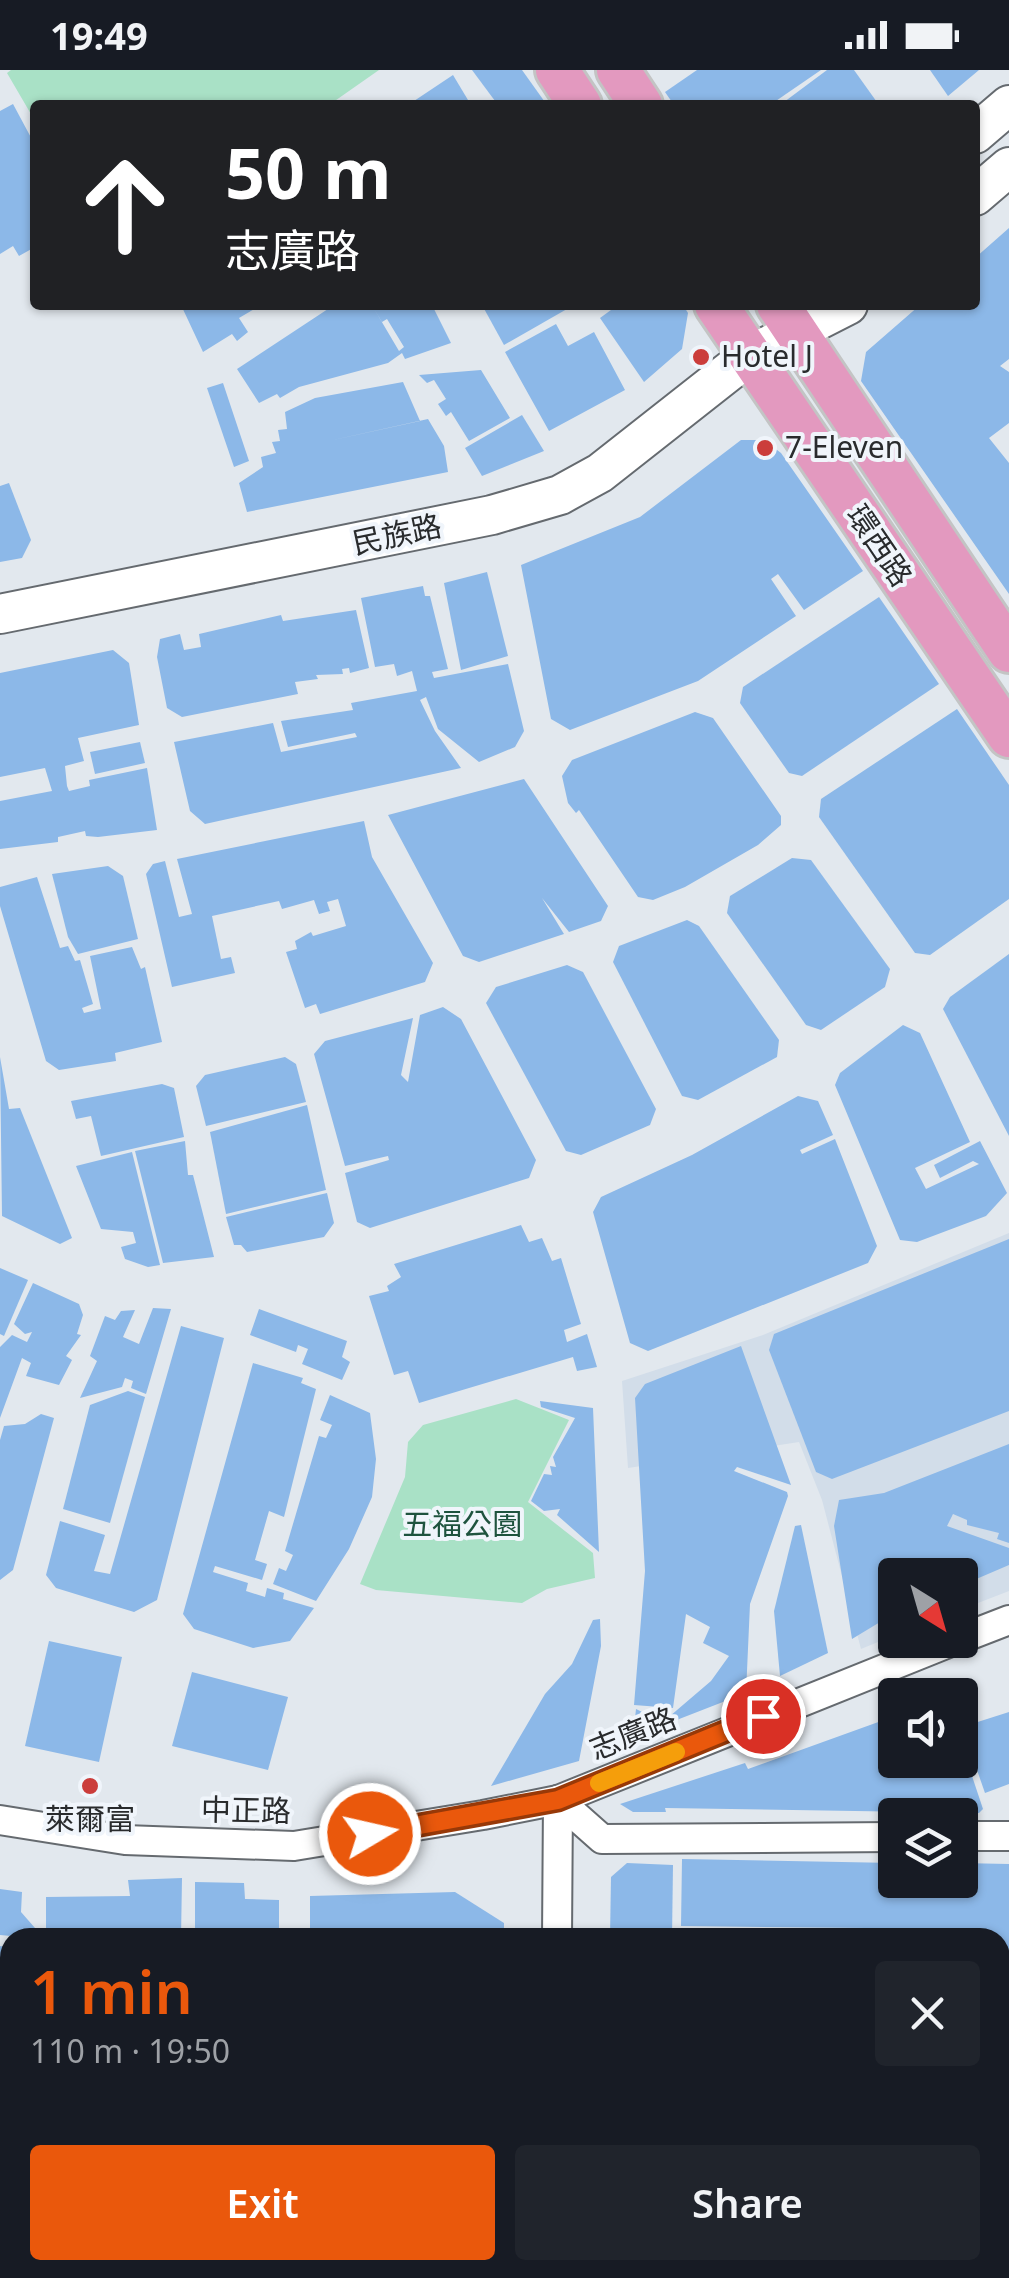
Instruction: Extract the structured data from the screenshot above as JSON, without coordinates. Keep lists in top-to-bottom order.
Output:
{
  "streets": {
    "main road": ["民族路", "環西路"],
    "street": ["志廣路", "中正路"]
  },
  "crossings": [
    ["民族路", "環西路"],
    ["志廣路", "中正路"]
  ],
  "parks": ["五福公園"],
  "places": ["Hotel J", "7-Eleven", "萊爾富"],
  "north": "bottom right",
  "page": {
    "status": "19:49",
    "turn": ["50 m", "志廣路"],
    "heading": ["1 min", "110 m · 19:50"],
    "buttons": ["Exit", "Share"]
  }
}
